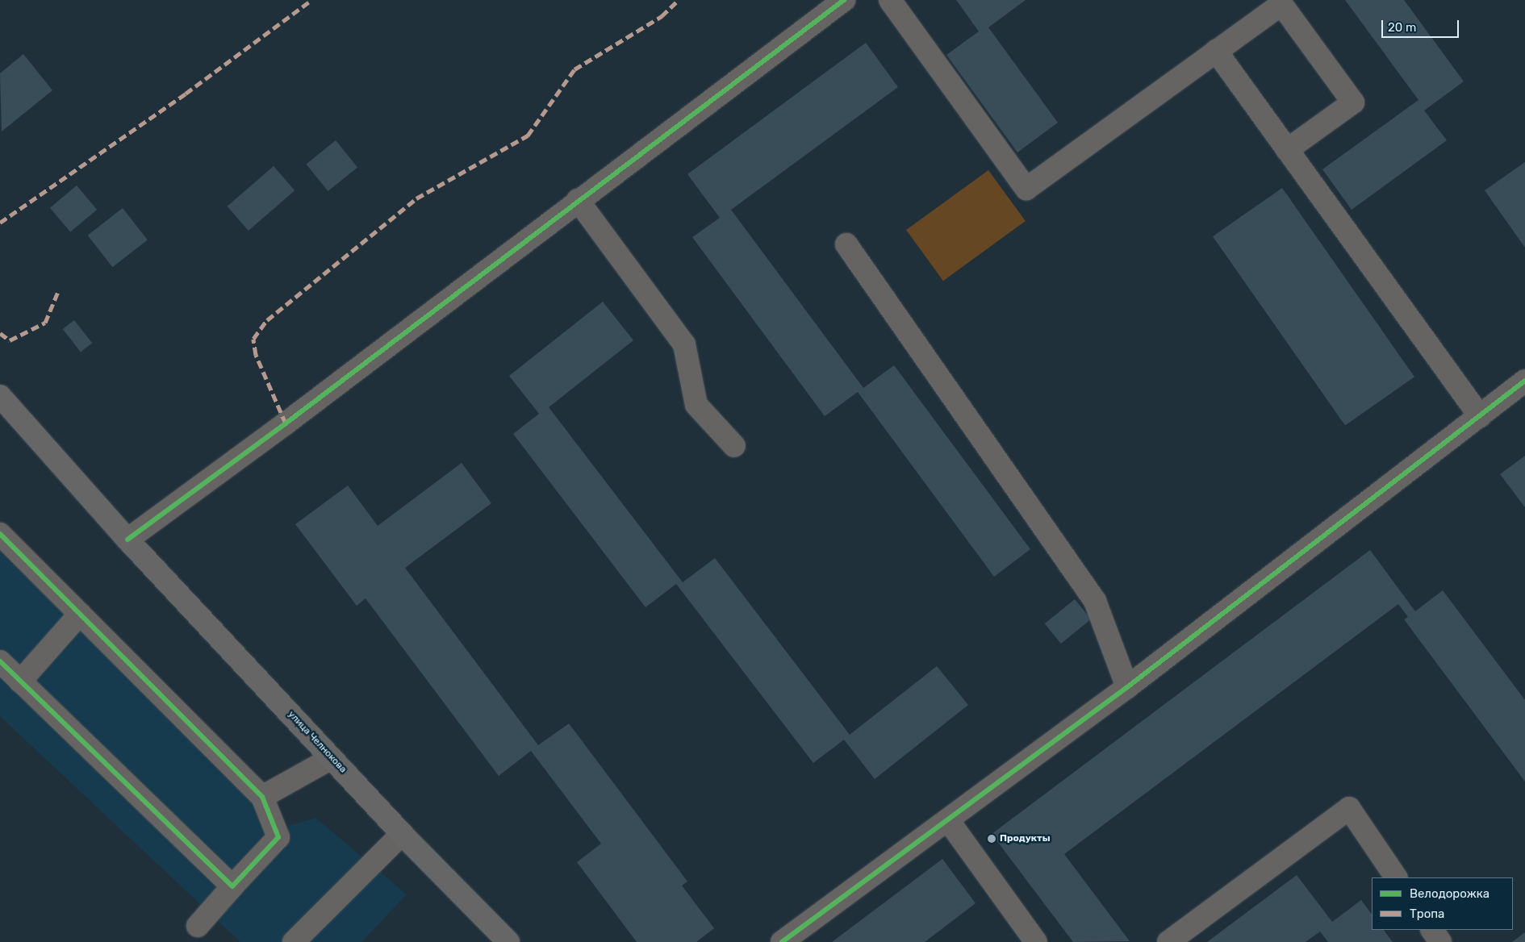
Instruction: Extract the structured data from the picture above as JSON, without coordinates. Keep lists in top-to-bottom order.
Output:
{
  "streets": {
    "main road": ["улица Челнокова"]
  },
  "places": ["Продукты"],
  "legend": ["Велодорожка", "Тропа"],
  "scale_bar": "20 m"
}
